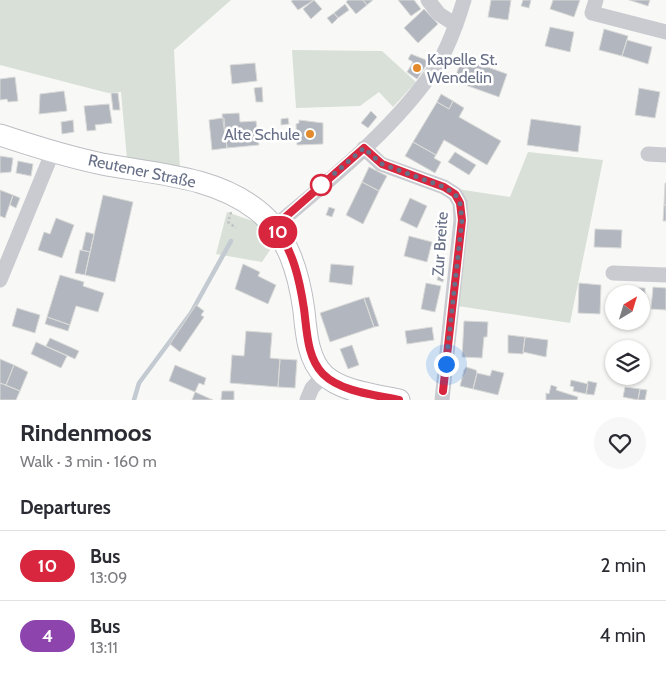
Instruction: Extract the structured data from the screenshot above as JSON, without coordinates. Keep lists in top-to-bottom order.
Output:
{
  "streets": {
    "street": ["Reutener Straße", "Zur Breite"]
  },
  "places": ["Kapelle St. Wendelin", "Alte Schule"],
  "lines": ["bus line 10"],
  "north": "top right",
  "page": {
    "on_map": "10",
    "heading": [
      ["Rindenmoos", "Walk · 3 min · 160 m"],
      "Departures"
    ],
    "list": [
      {
        "mark": "10",
        "name": "Bus",
        "note": "13:09",
        "value": "2 min"
      },
      {
        "mark": "4",
        "name": "Bus",
        "note": "13:11",
        "value": "4 min"
      }
    ]
  }
}
